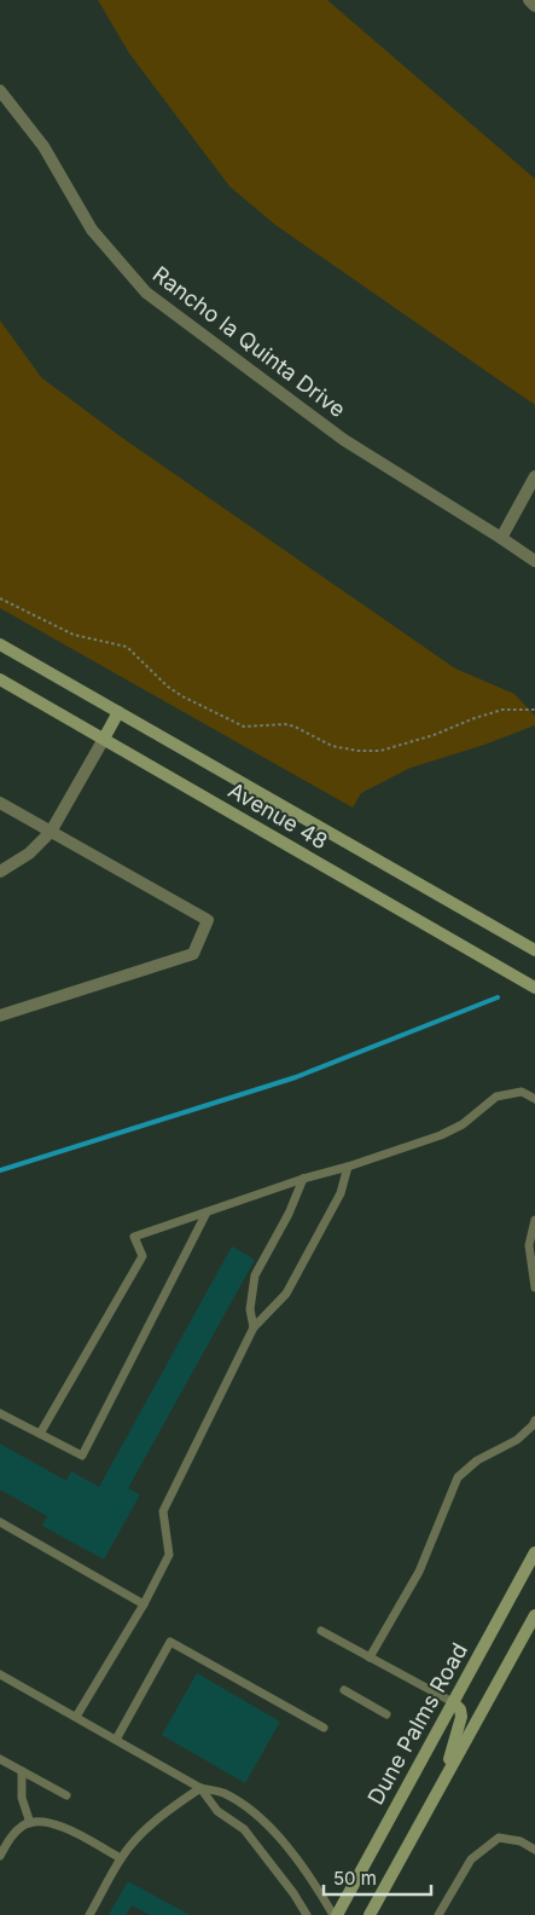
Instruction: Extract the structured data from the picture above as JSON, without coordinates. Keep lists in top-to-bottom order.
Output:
{
  "streets": {
    "main road": ["Avenue 48", "Dune Palms Road"],
    "street": ["Rancho la Quinta Drive"]
  },
  "scale_bar": "50 m"
}
